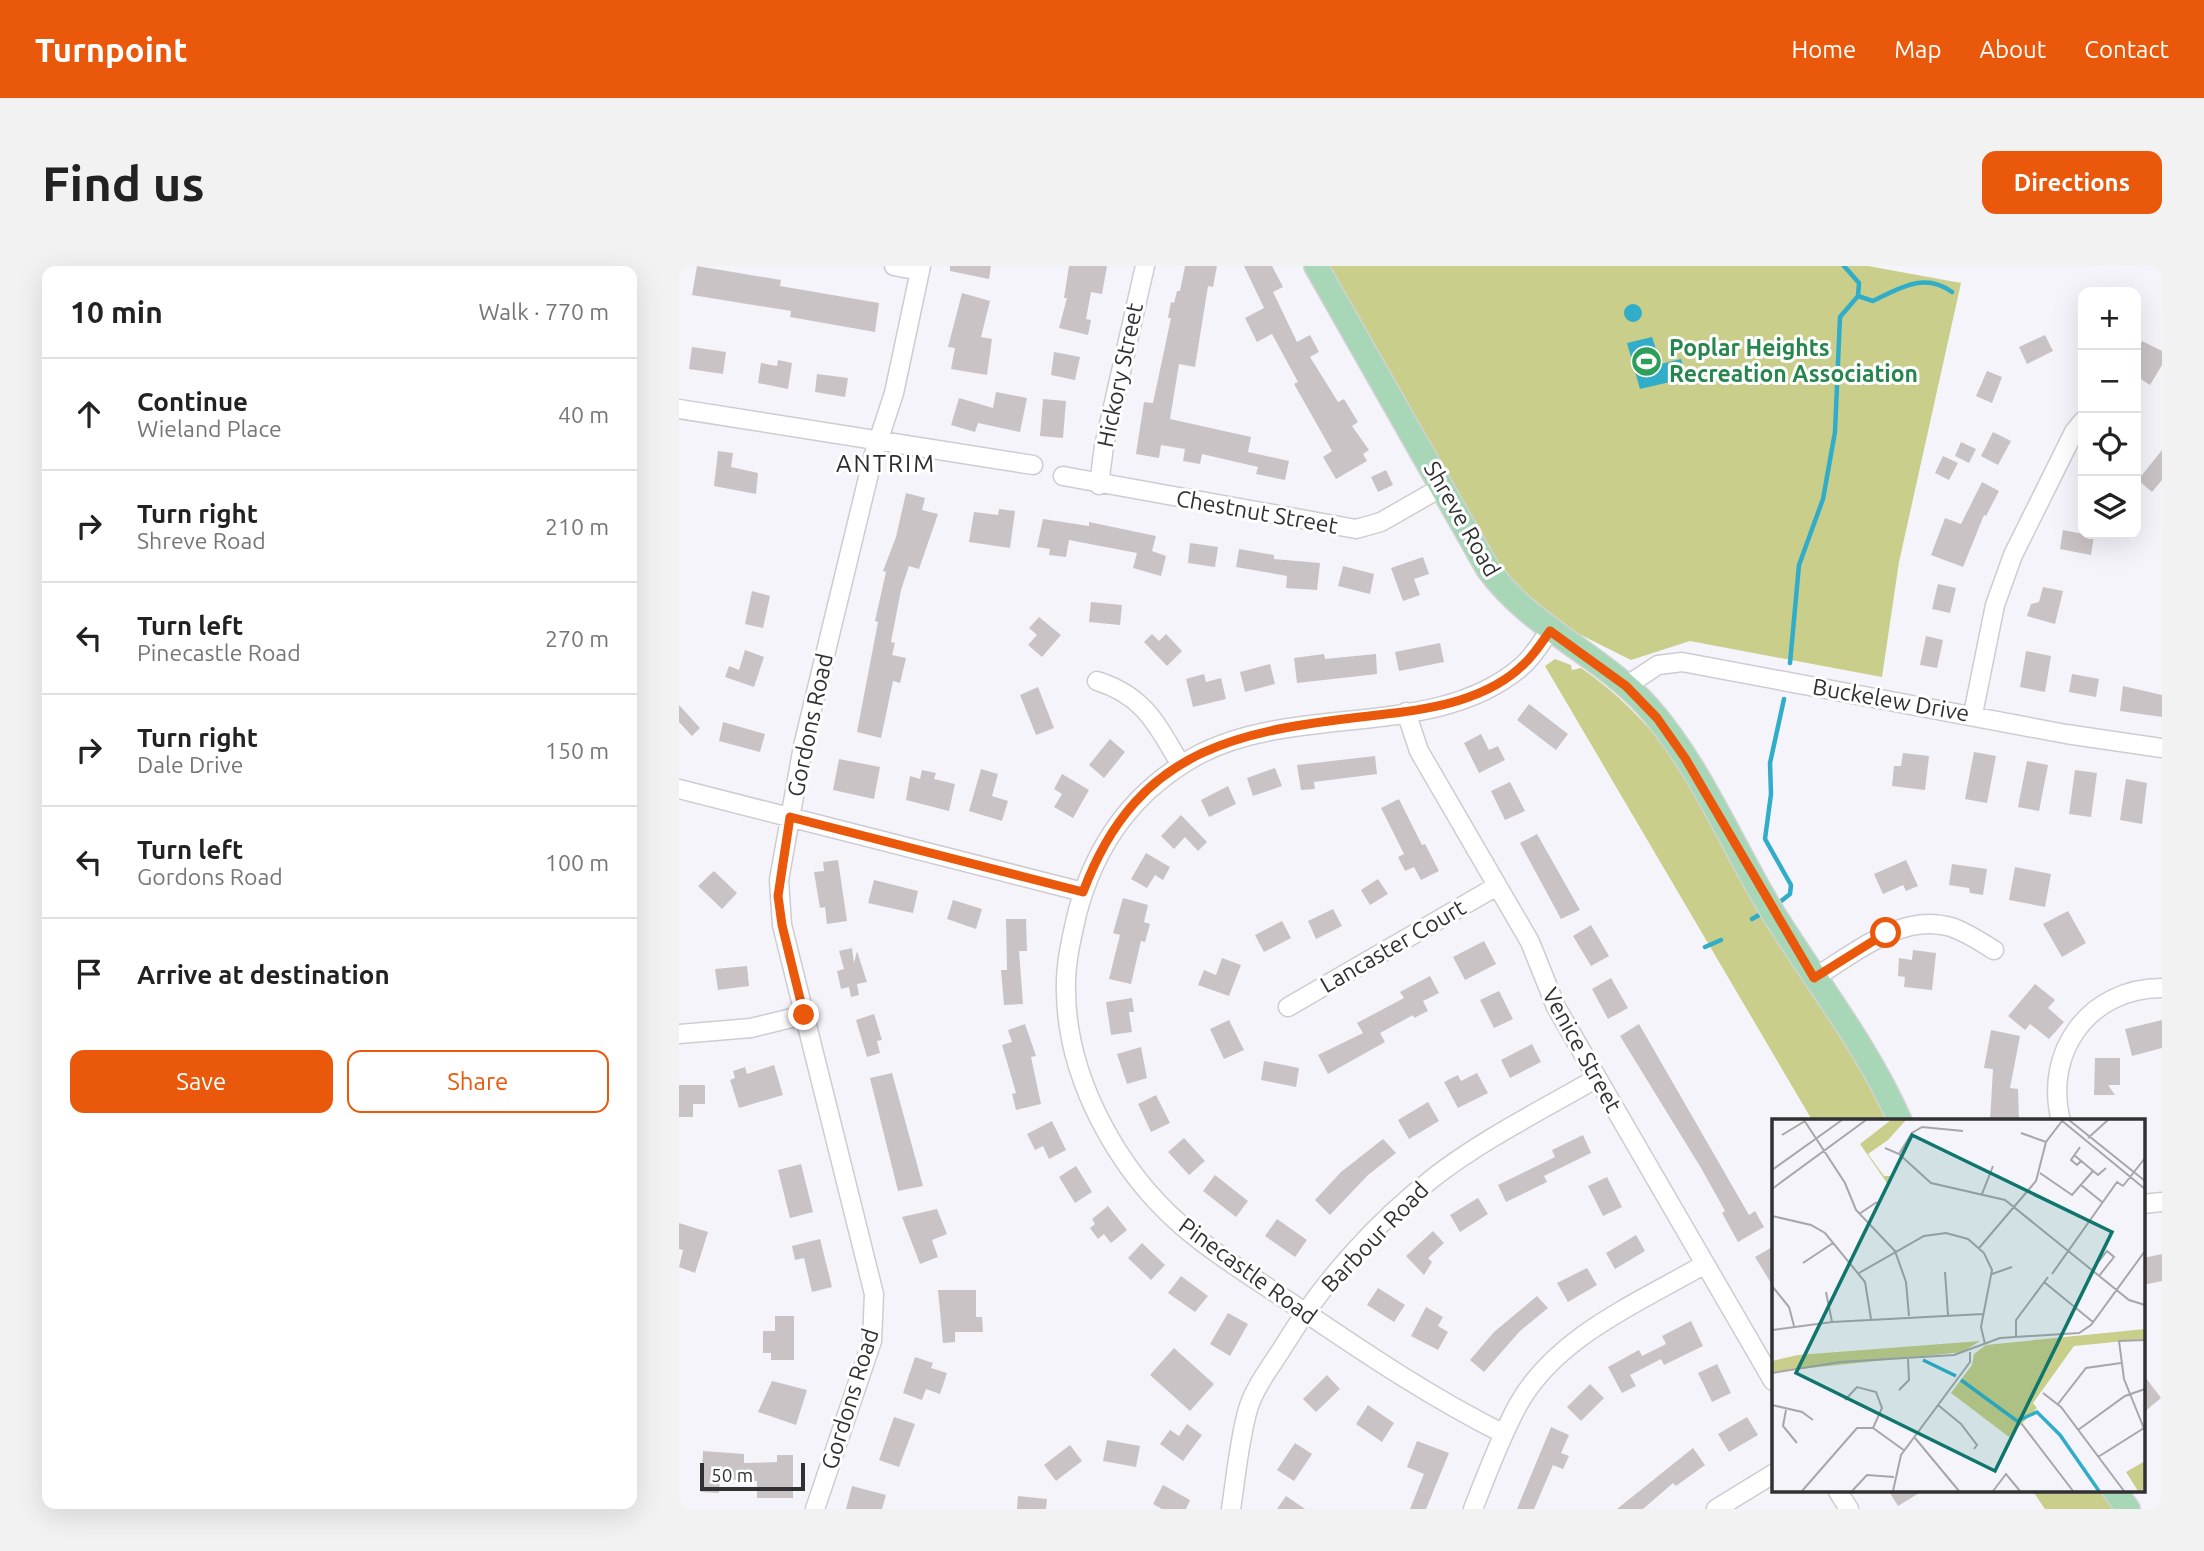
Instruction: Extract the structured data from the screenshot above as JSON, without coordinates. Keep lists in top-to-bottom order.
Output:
{
  "streets": {
    "main road": ["Shreve Road"],
    "street": [
      "Hickory Street",
      "Chestnut Street",
      "Buckelew Drive",
      "Gordons Road",
      "Lancaster Court",
      "Venice Street",
      "Barbour Road",
      "Pinecastle Road"
    ]
  },
  "crossings": [
    ["Hickory Street", "Chestnut Street"],
    ["Chestnut Street", "Shreve Road"],
    ["Shreve Road", "Buckelew Drive"],
    ["Shreve Road", "Pinecastle Road"],
    ["Lancaster Court", "Venice Street"],
    ["Venice Street", "Barbour Road"],
    ["Venice Street", "Pinecastle Road"],
    ["Barbour Road", "Pinecastle Road"]
  ],
  "districts": ["ANTRIM"],
  "places": {
    "sports": ["Poplar Heights Recreation Association"]
  },
  "scale_bar": "50 m",
  "page": {
    "header": "Turnpoint",
    "nav": [
      "Home",
      "Map",
      "About",
      "Contact"
    ],
    "buttons": [
      "Directions",
      ["Save", "Share"]
    ],
    "title": "Find us",
    "heading": ["10 min", "Walk · 770 m"],
    "map_buttons": ["+", "−"],
    "list": [
      ["Continue", "Wieland Place", "40 m"],
      ["Turn right", "Shreve Road", "210 m"],
      ["Turn left", "Pinecastle Road", "270 m"],
      ["Turn right", "Dale Drive", "150 m"],
      ["Turn left", "Gordons Road", "100 m"],
      "Arrive at destination"
    ],
    "scale": "50 m"
  }
}
